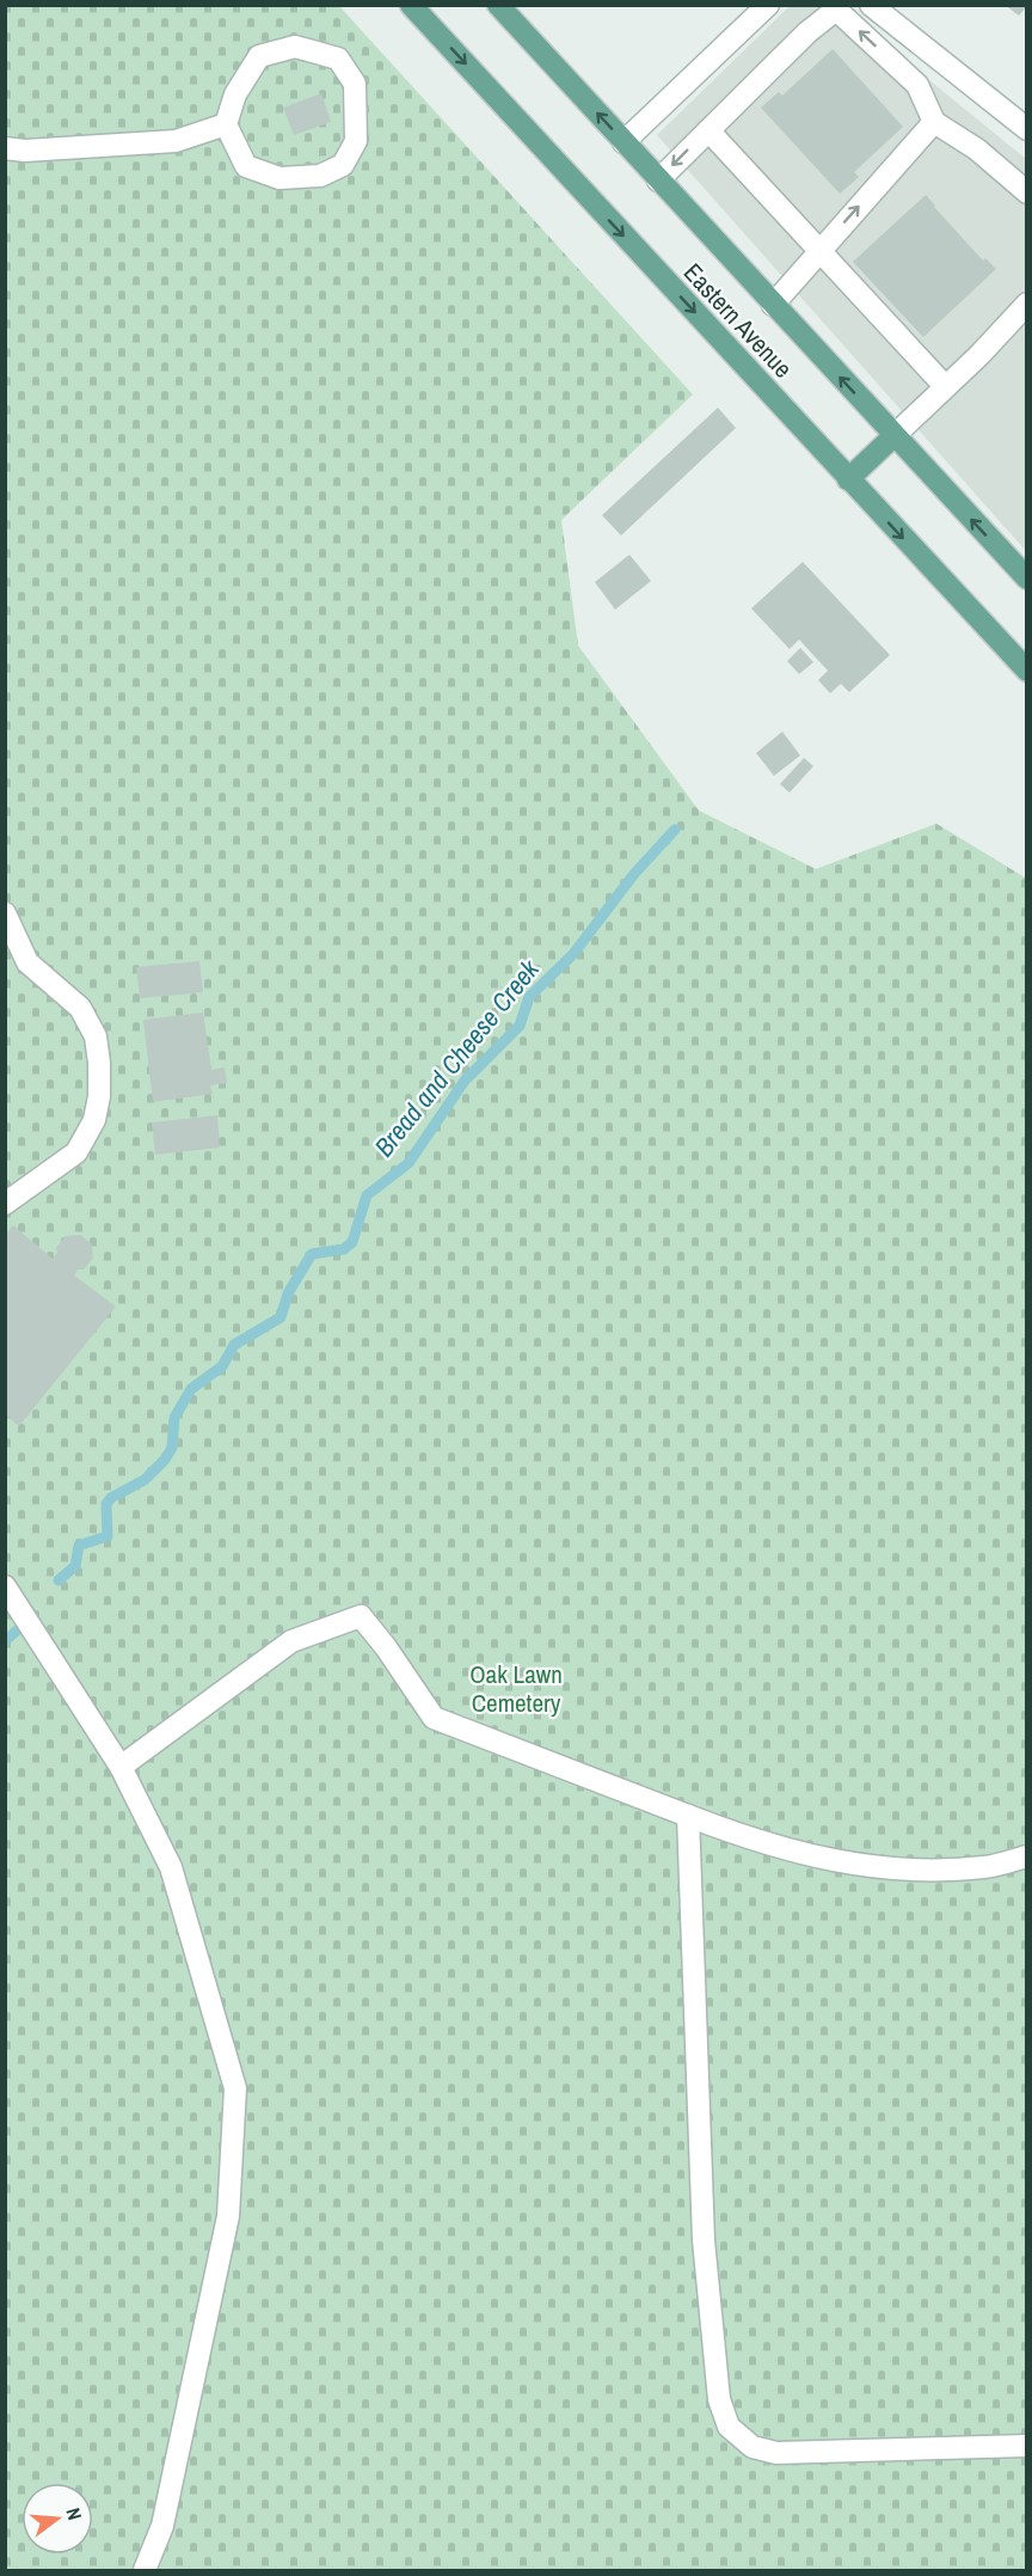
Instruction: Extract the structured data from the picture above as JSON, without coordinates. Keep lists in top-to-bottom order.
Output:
{
  "streets": {
    "main road": ["Eastern Avenue"]
  },
  "water": ["Bread and Cheese Creek"],
  "parks": ["Oak Lawn Cemetery"],
  "north": "right"
}
